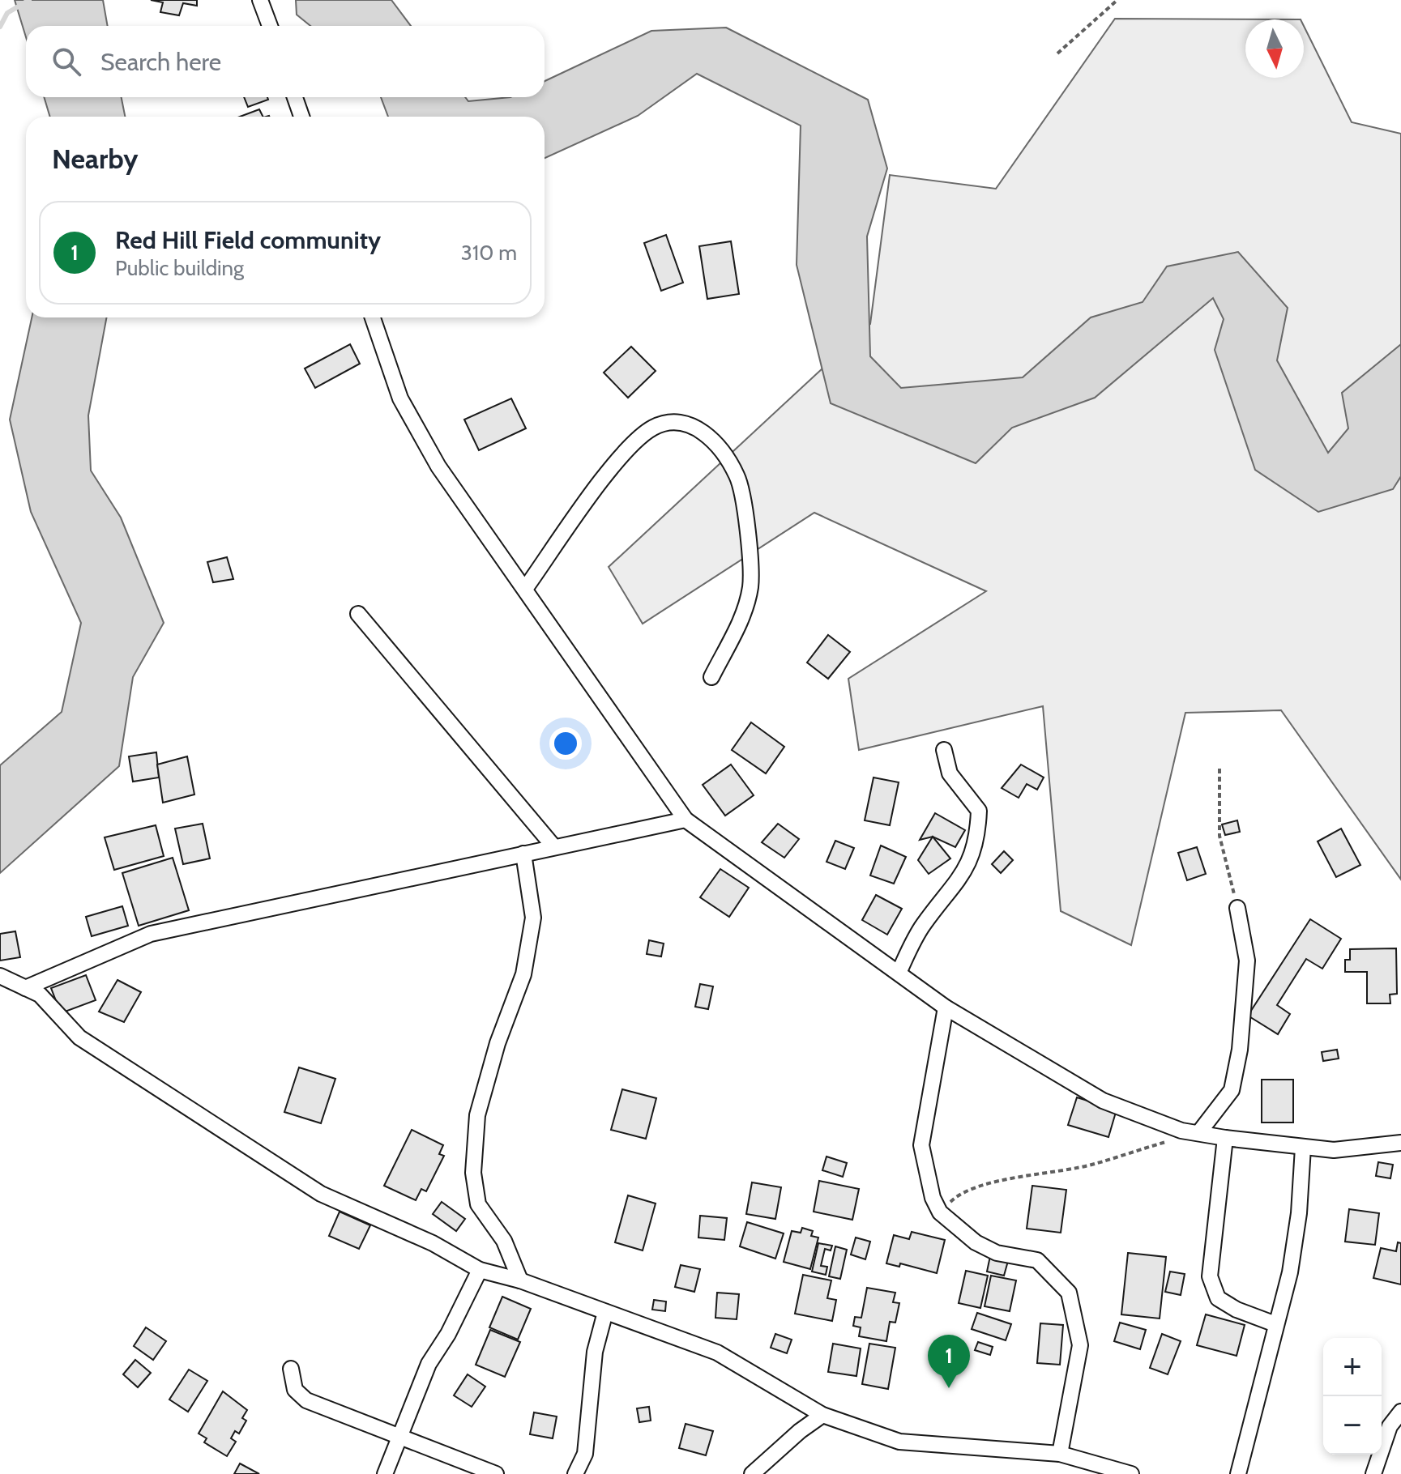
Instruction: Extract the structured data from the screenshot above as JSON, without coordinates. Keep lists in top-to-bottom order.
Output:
{
  "north": "bottom",
  "page": {
    "search": "Search here",
    "heading": "Nearby",
    "list": [
      {
        "mark": "1",
        "name": "Red Hill Field community",
        "note": "Public building",
        "value": "310 m"
      }
    ],
    "pins": "1",
    "map_buttons": ["+", "−"]
  }
}
